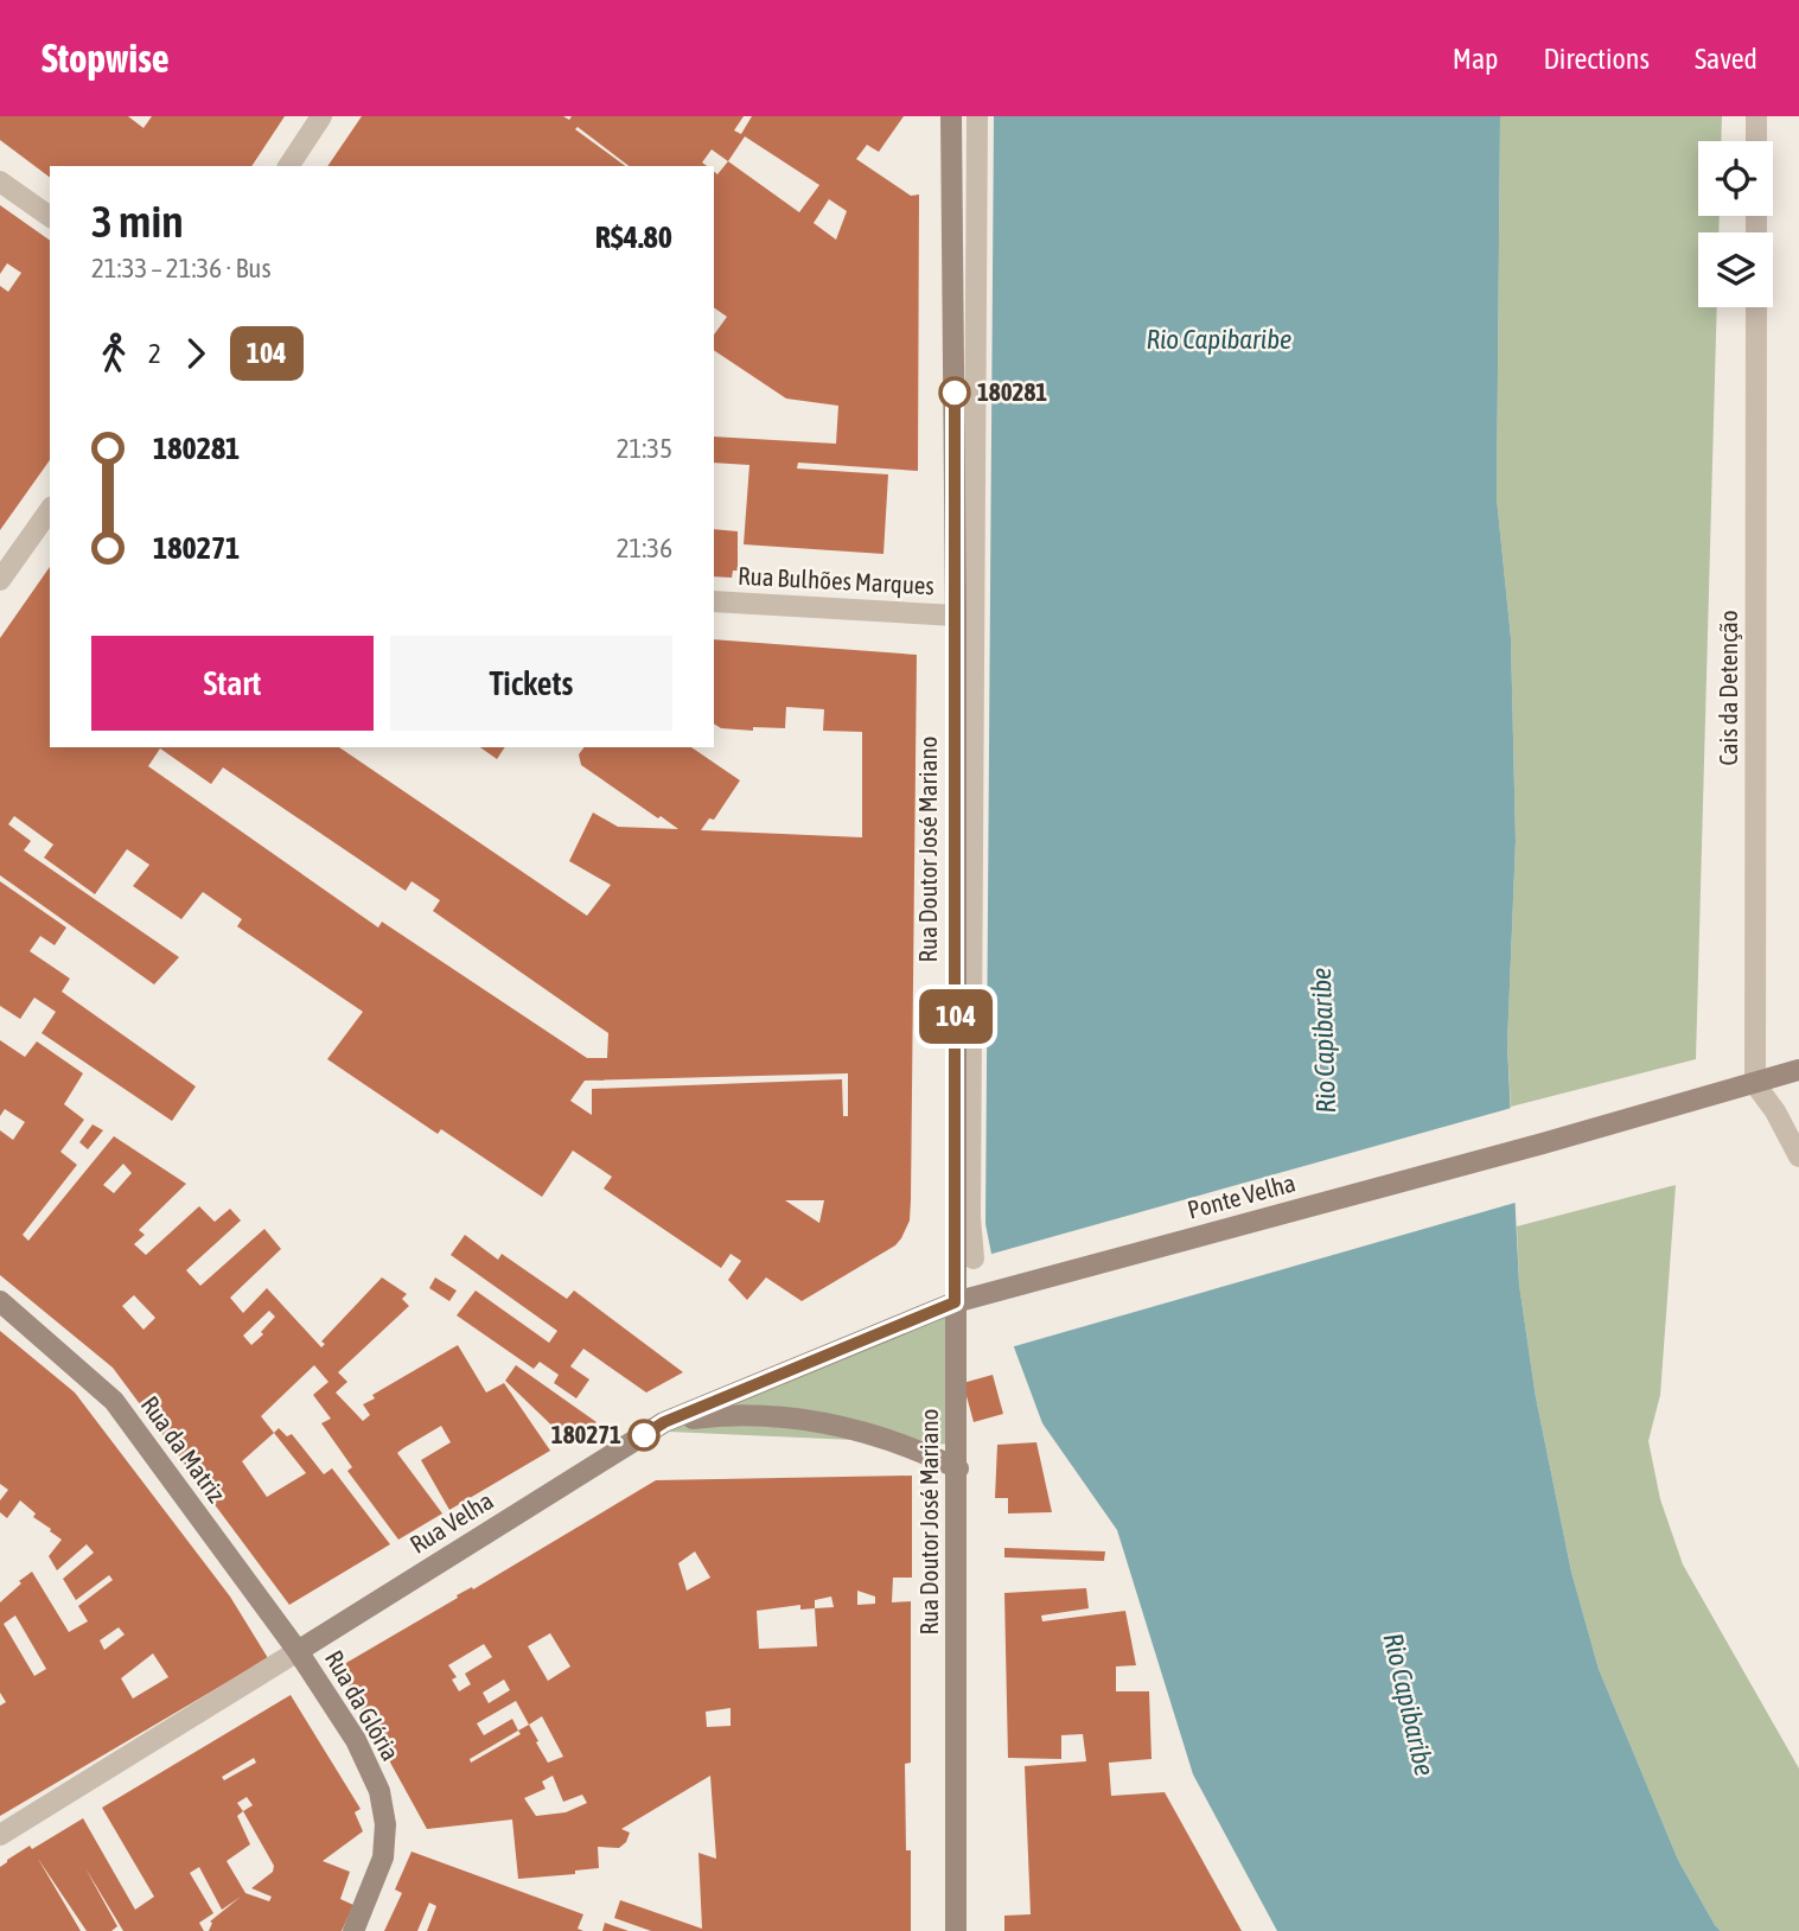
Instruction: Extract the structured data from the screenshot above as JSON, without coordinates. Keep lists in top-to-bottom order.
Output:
{
  "streets": {
    "street": [
      "Rua Bulhões Marques",
      "Cais da Detenção",
      "Rua Doutor José Mariano",
      "Ponte Velha",
      "Rua da Matriz",
      "Rua Velha",
      "Rua da Glória"
    ]
  },
  "crossings": [
    ["Rua Bulhões Marques", "Rua Doutor José Mariano"],
    ["Cais da Detenção", "Ponte Velha"],
    ["Rua Doutor José Mariano", "Ponte Velha"],
    ["Rua Doutor José Mariano", "Rua Velha"],
    ["Ponte Velha", "Rua Velha"],
    ["Rua da Matriz", "Rua Velha"],
    ["Rua da Matriz", "Rua da Glória"],
    ["Rua Velha", "Rua da Glória"]
  ],
  "water": ["Rio Capibaribe"],
  "places": ["180281", "180271"],
  "lines": ["bus line 104"],
  "page": {
    "header": "Stopwise",
    "nav": ["Map", "Directions", "Saved"],
    "on_map": "104",
    "heading": ["3 min", "21:33 – 21:36 · Bus", "R$4.80"],
    "legs": ["2", "104"],
    "list": [
      {
        "name": "180281",
        "value": "21:35"
      },
      {
        "name": "180271",
        "value": "21:36"
      }
    ],
    "buttons": ["Start", "Tickets"]
  }
}
